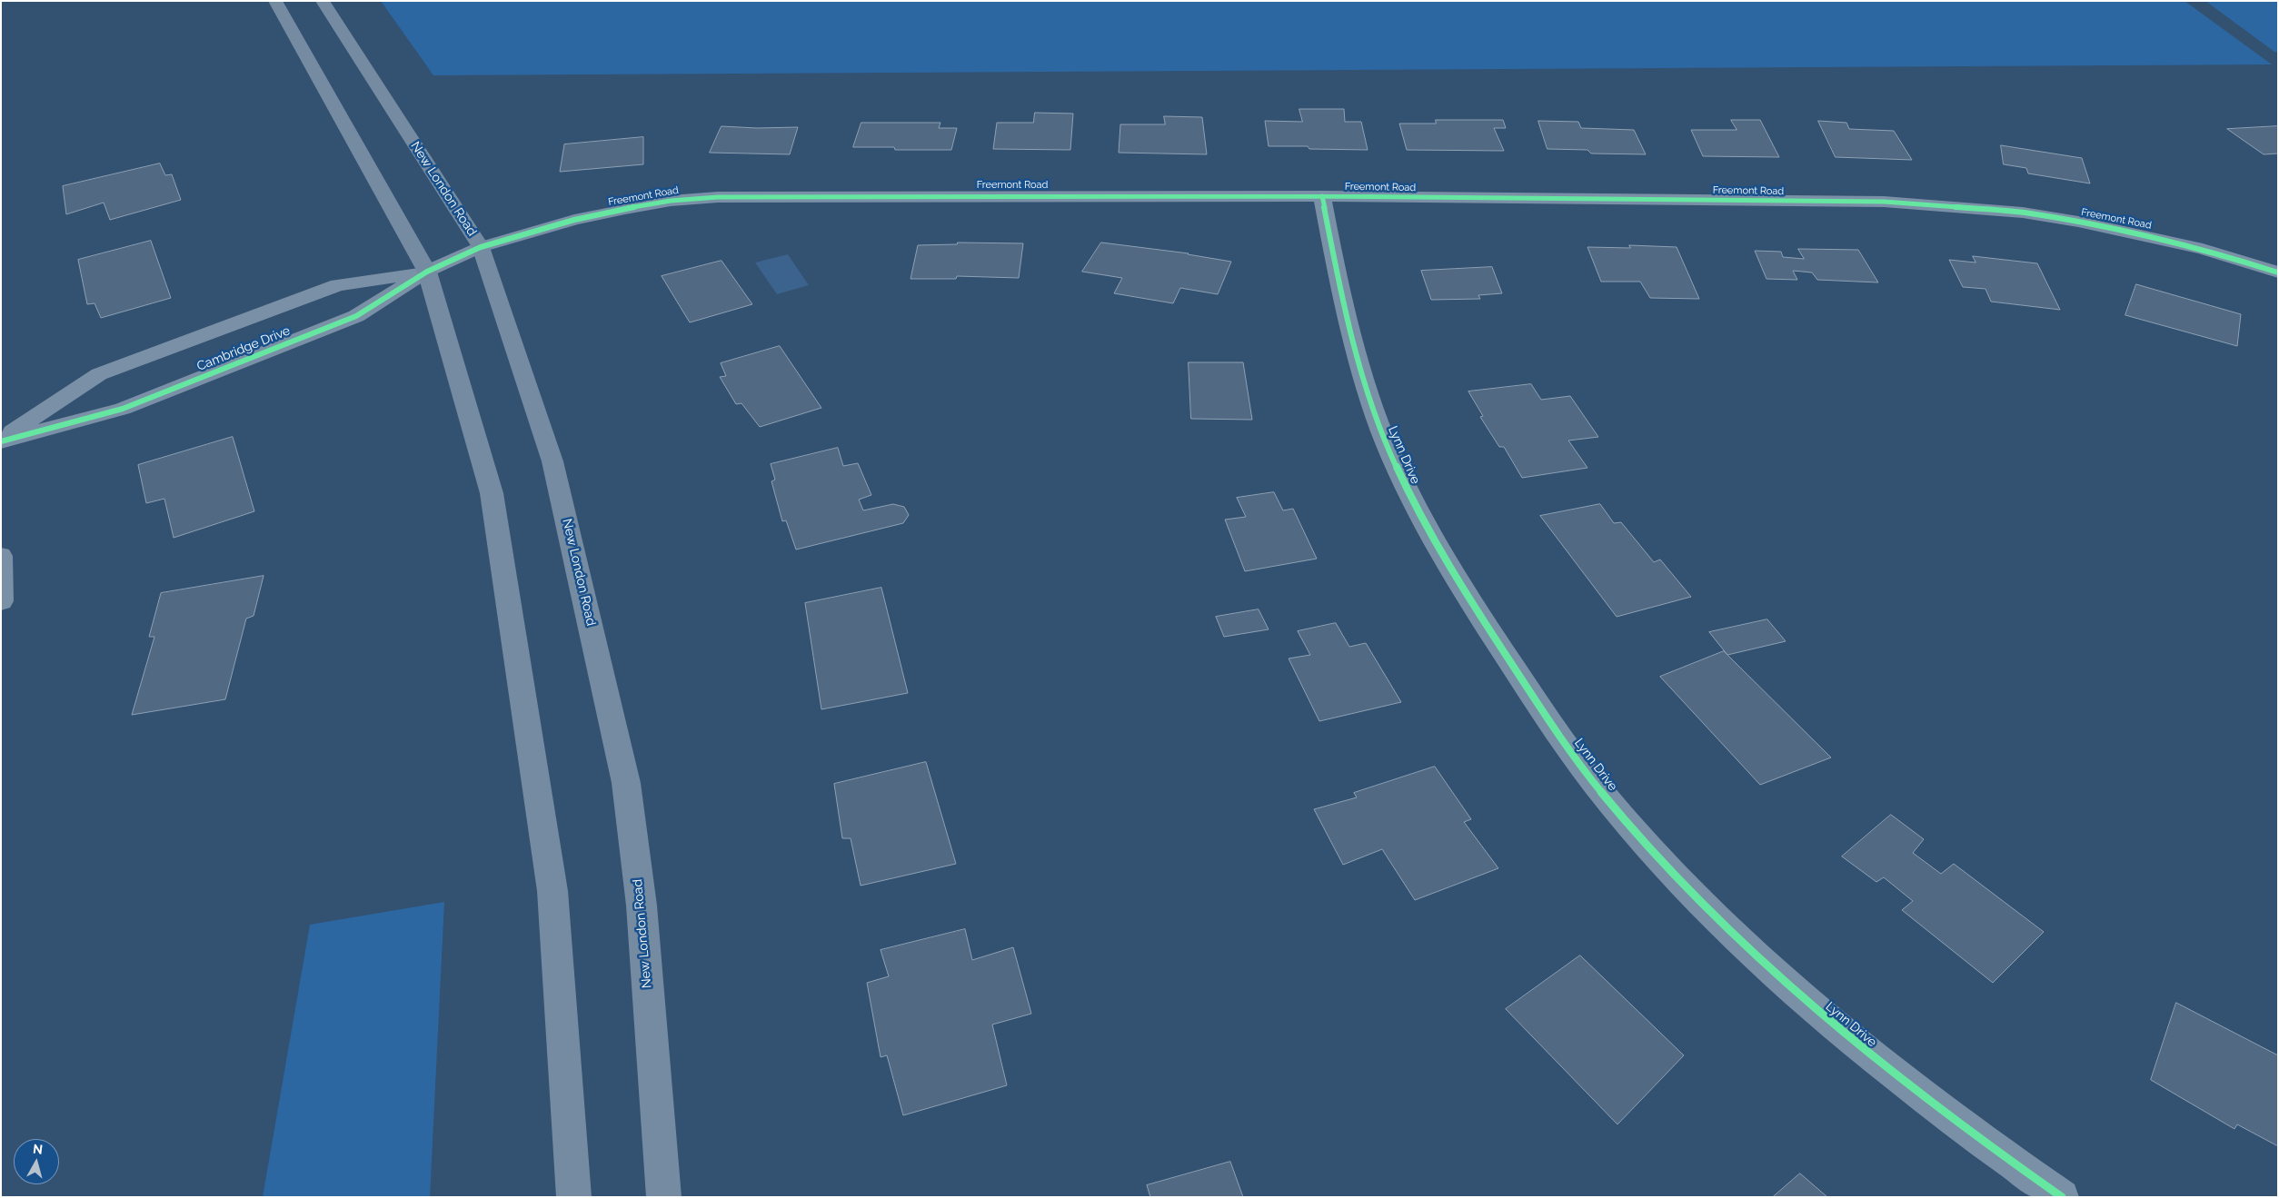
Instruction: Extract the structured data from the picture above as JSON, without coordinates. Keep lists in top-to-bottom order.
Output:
{
  "streets": {
    "main road": ["New London Road"],
    "street": ["Freemont Road", "Cambridge Drive", "Lynn Drive"]
  },
  "crossings": [
    ["Freemont Road", "New London Road"],
    ["Freemont Road", "Cambridge Drive"],
    ["Freemont Road", "Lynn Drive"],
    ["New London Road", "Cambridge Drive"]
  ],
  "north": "top"
}
